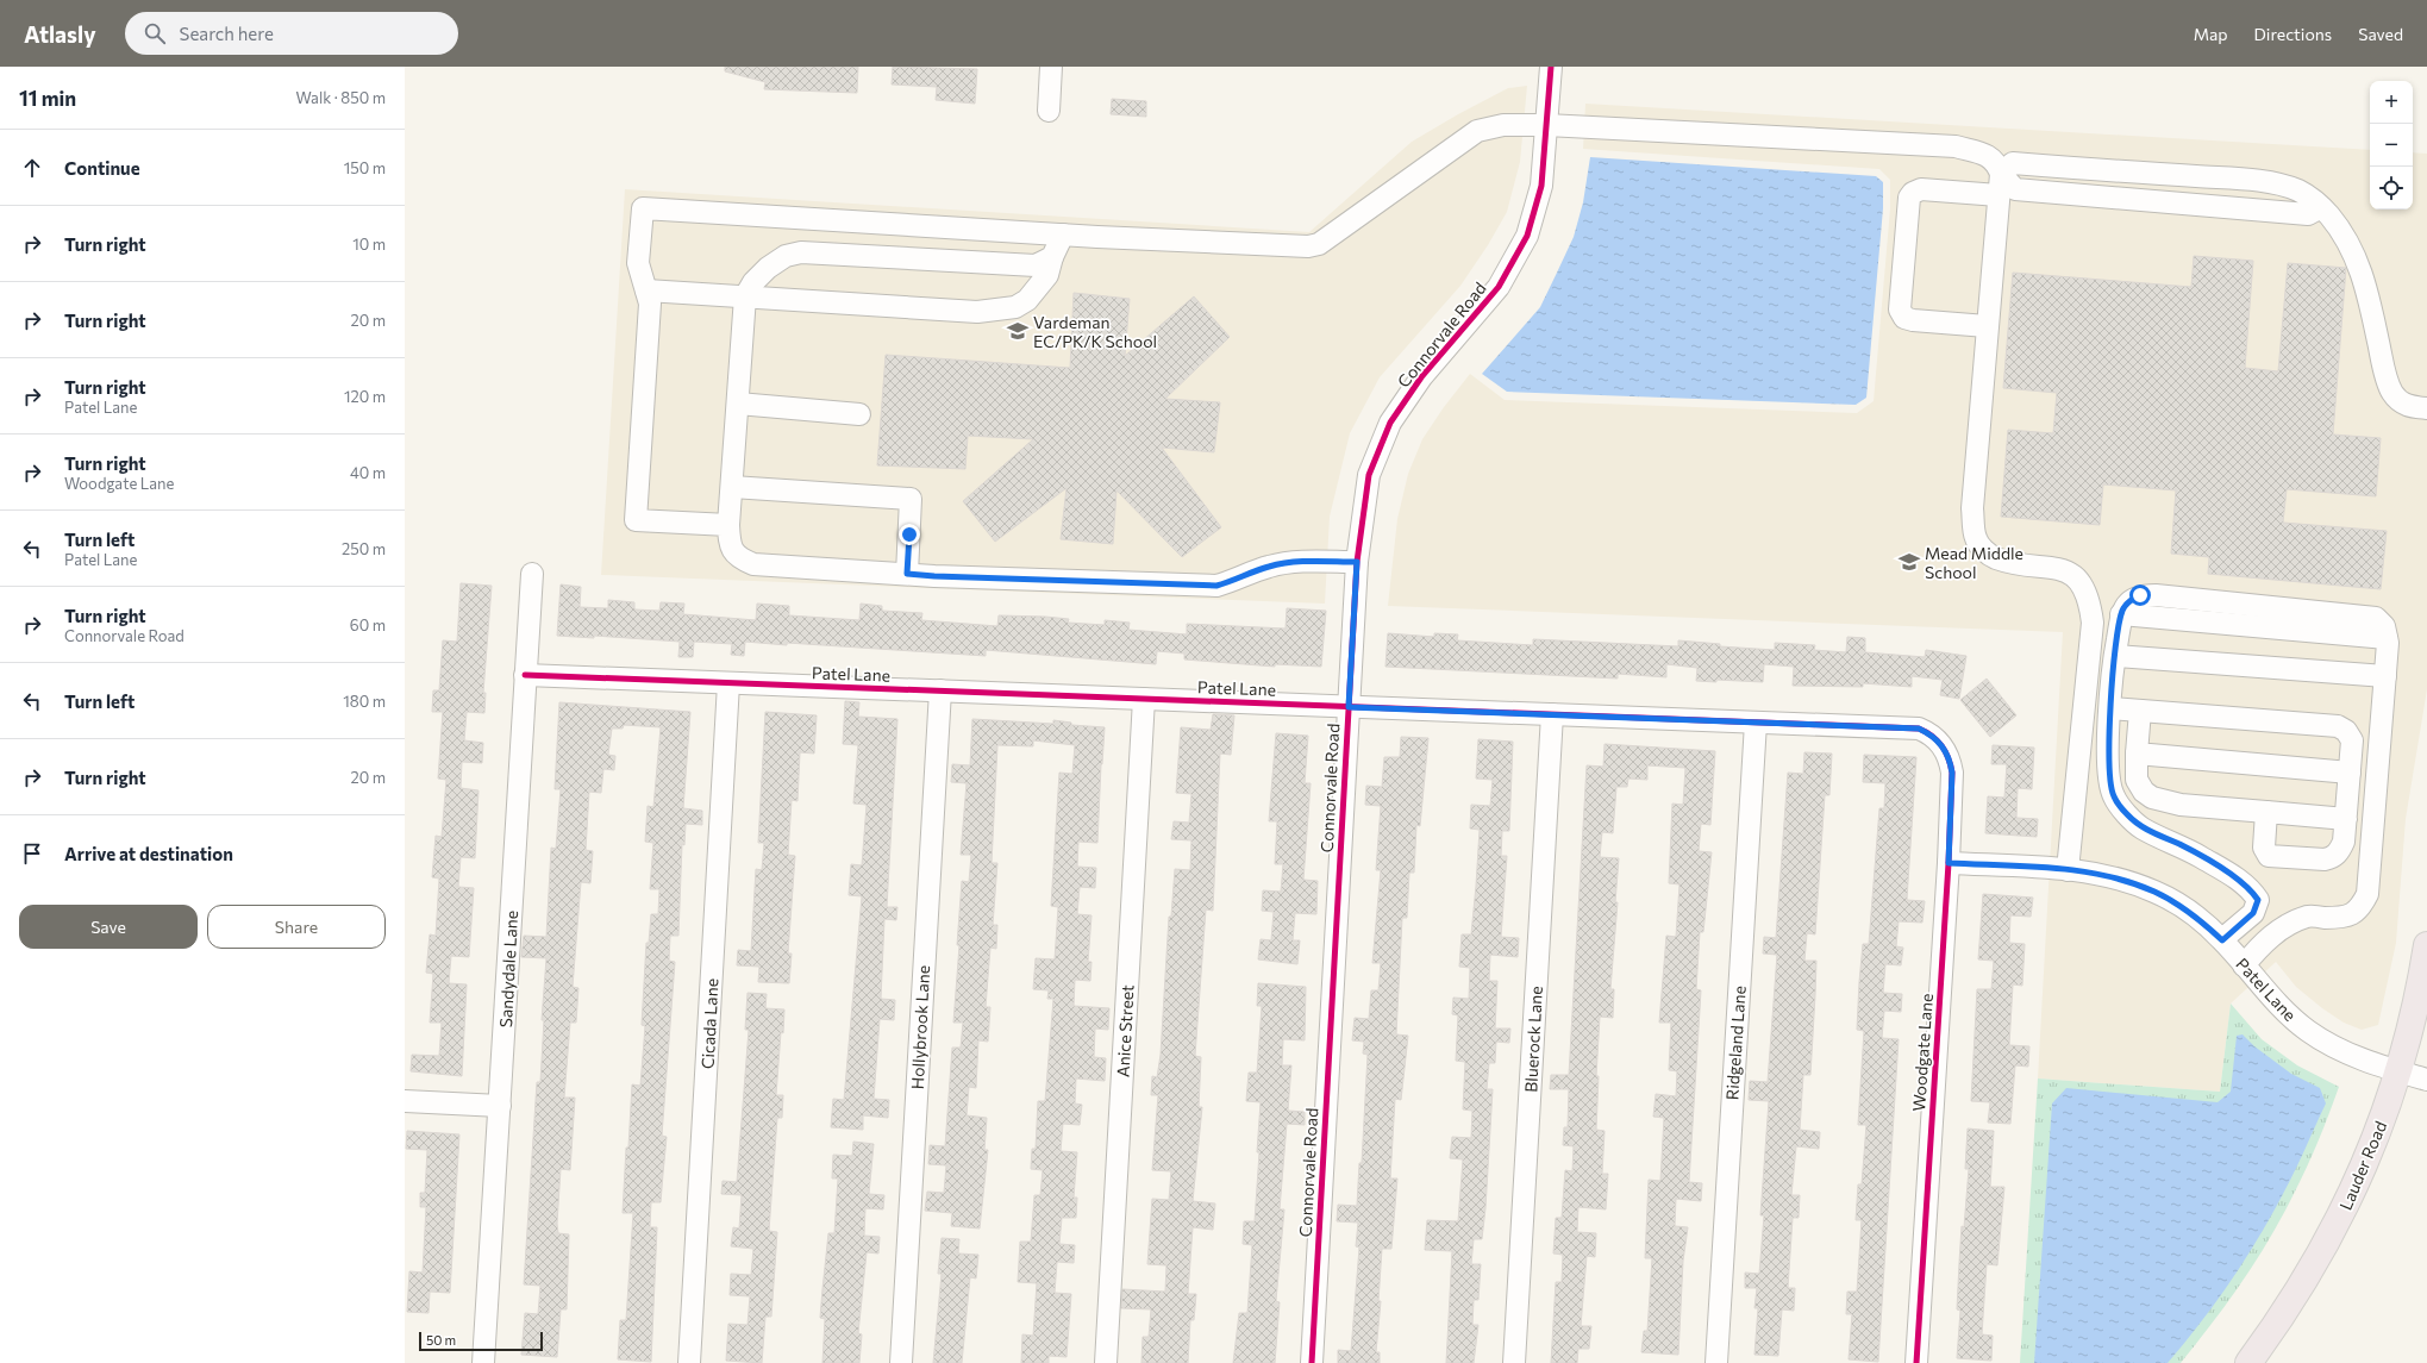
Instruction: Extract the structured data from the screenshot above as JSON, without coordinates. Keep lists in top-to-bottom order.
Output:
{
  "streets": {
    "main road": ["Lauder Road"],
    "street": [
      "Connorvale Road",
      "Patel Lane",
      "Sandydale Lane",
      "Cicada Lane",
      "Hollybrook Lane",
      "Anice Street",
      "Bluerock Lane",
      "Ridgeland Lane",
      "Woodgate Lane"
    ]
  },
  "crossings": [
    ["Connorvale Road", "Patel Lane"],
    ["Patel Lane", "Sandydale Lane"],
    ["Patel Lane", "Cicada Lane"],
    ["Patel Lane", "Hollybrook Lane"],
    ["Patel Lane", "Anice Street"],
    ["Patel Lane", "Bluerock Lane"],
    ["Patel Lane", "Ridgeland Lane"],
    ["Patel Lane", "Woodgate Lane"],
    ["Patel Lane", "Lauder Road"]
  ],
  "places": {
    "school or university": ["Vardeman EC/PK/K School", "Mead Middle School"]
  },
  "scale_bar": "50 m",
  "page": {
    "header": "Atlasly",
    "search": "Search here",
    "nav": ["Map", "Directions", "Saved"],
    "heading": ["11 min", "Walk · 850 m"],
    "map_buttons": ["+", "−"],
    "list": [
      ["Continue", "150 m"],
      ["Turn right", "10 m"],
      ["Turn right", "20 m"],
      ["Turn right", "Patel Lane", "120 m"],
      ["Turn right", "Woodgate Lane", "40 m"],
      ["Turn left", "Patel Lane", "250 m"],
      ["Turn right", "Connorvale Road", "60 m"],
      ["Turn left", "180 m"],
      ["Turn right", "20 m"],
      "Arrive at destination"
    ],
    "buttons": ["Save", "Share"],
    "scale": "50 m"
  }
}
